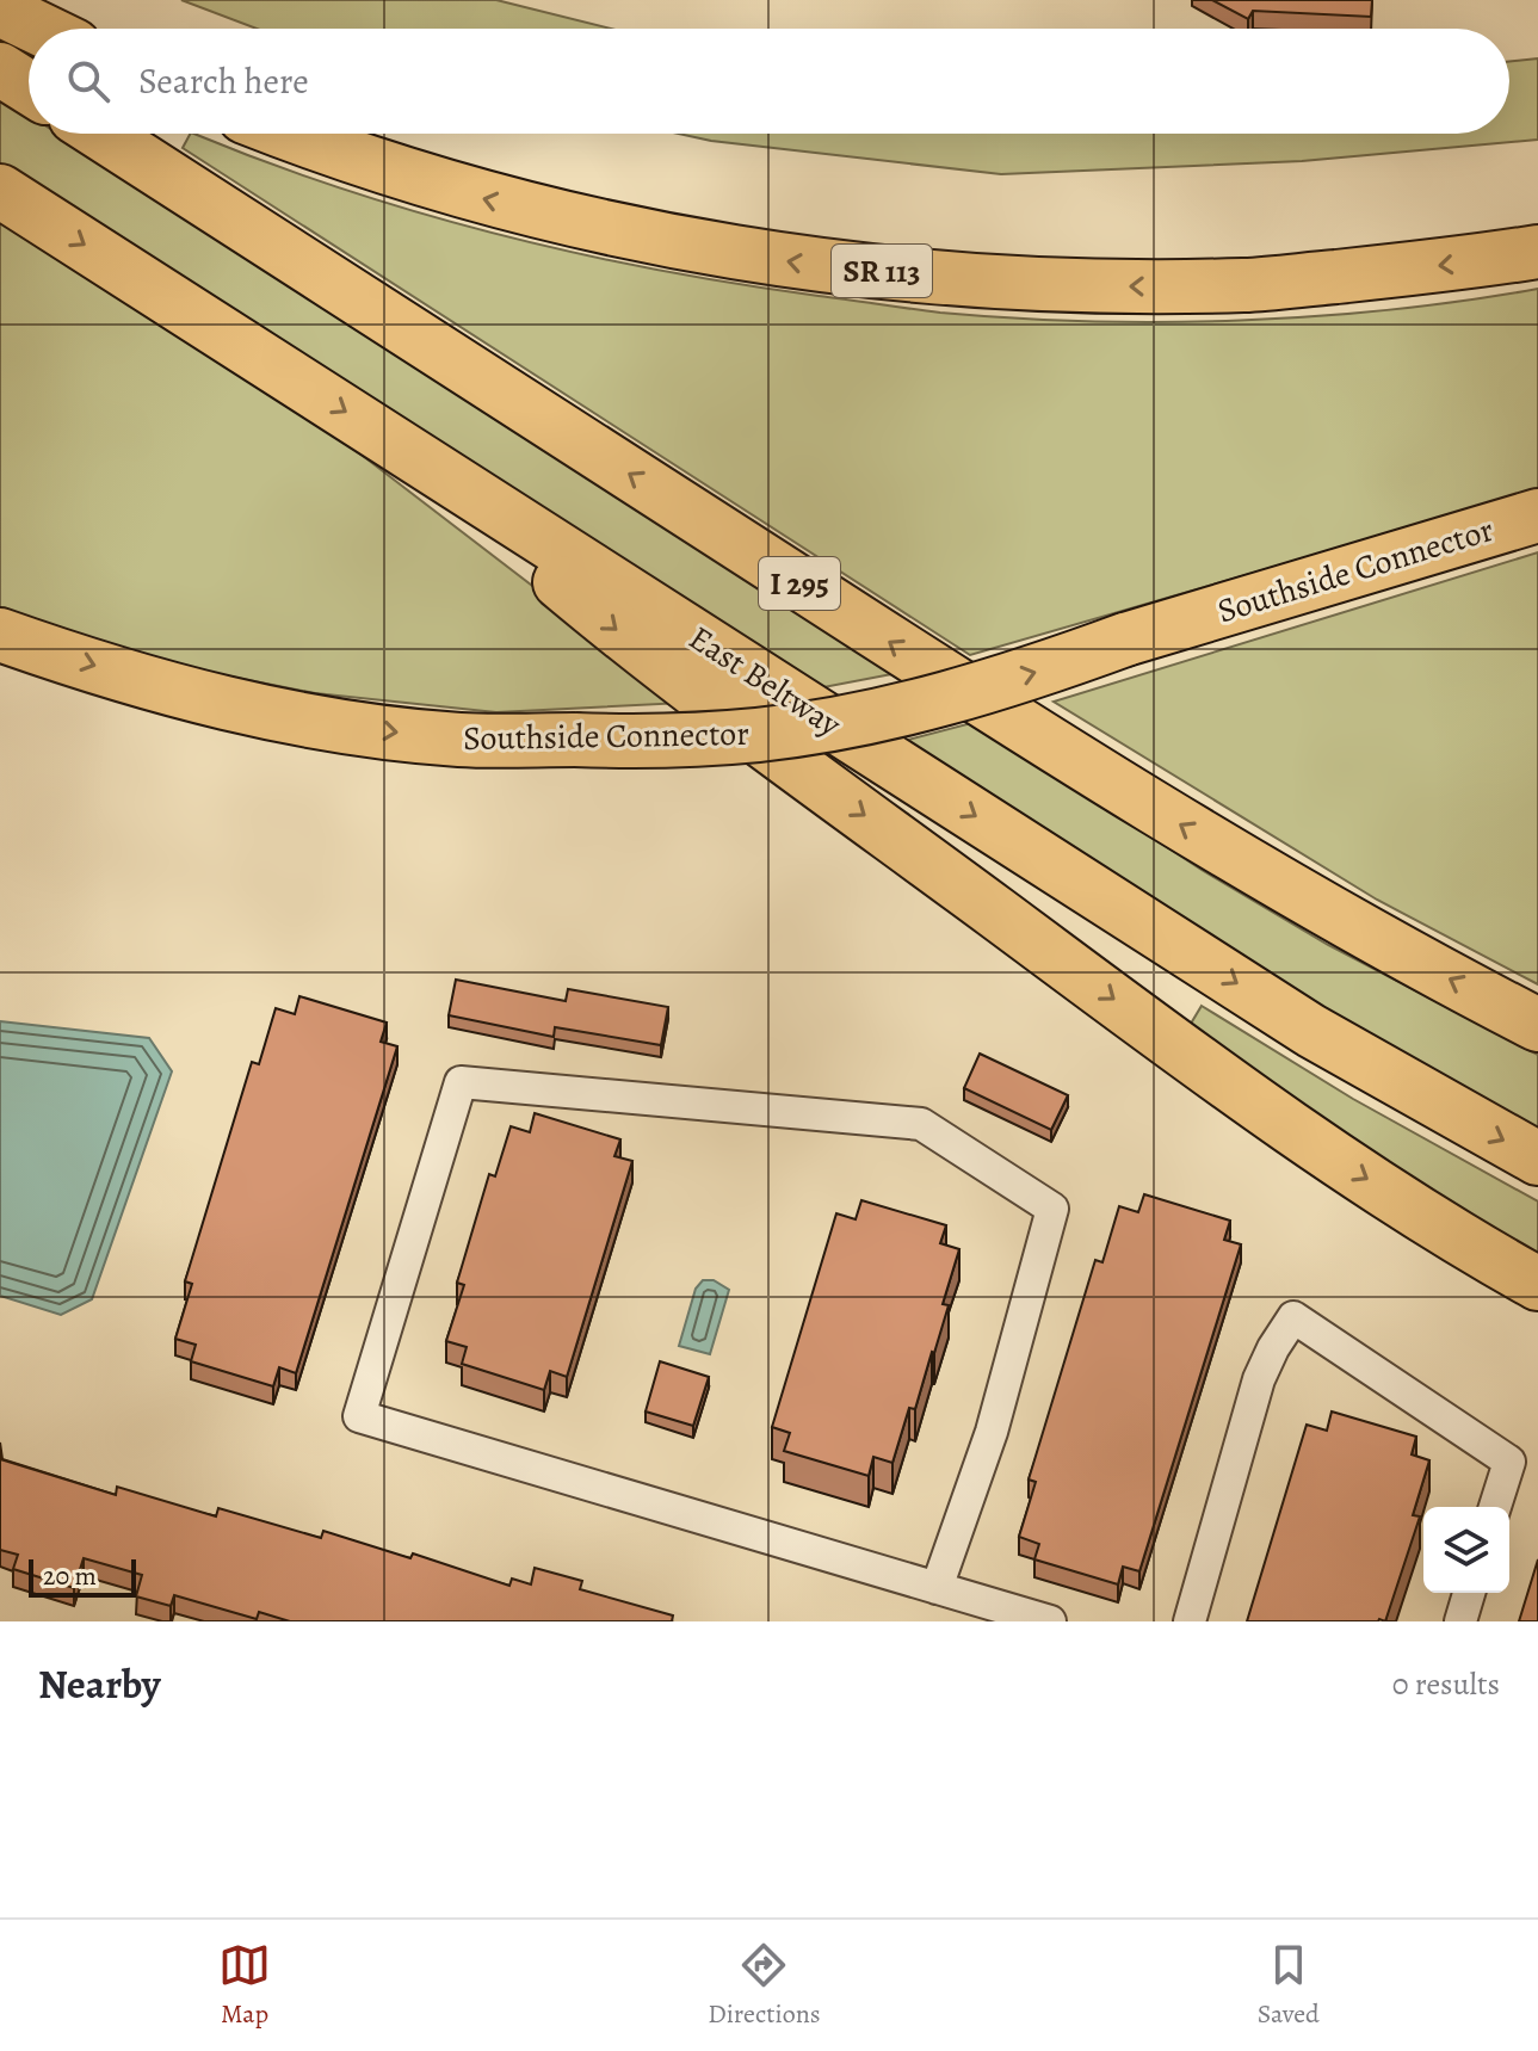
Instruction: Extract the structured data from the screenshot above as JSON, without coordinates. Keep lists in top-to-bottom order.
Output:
{
  "streets": {
    "highway": [
      "SR 113",
      "Southside Connector",
      "I 295",
      "East Beltway"
    ]
  },
  "scale_bar": "20 m",
  "page": {
    "search": "Search here",
    "scale": "20 m",
    "heading": ["Nearby", "0 results"],
    "nav": ["Map", "Directions", "Saved"]
  }
}
